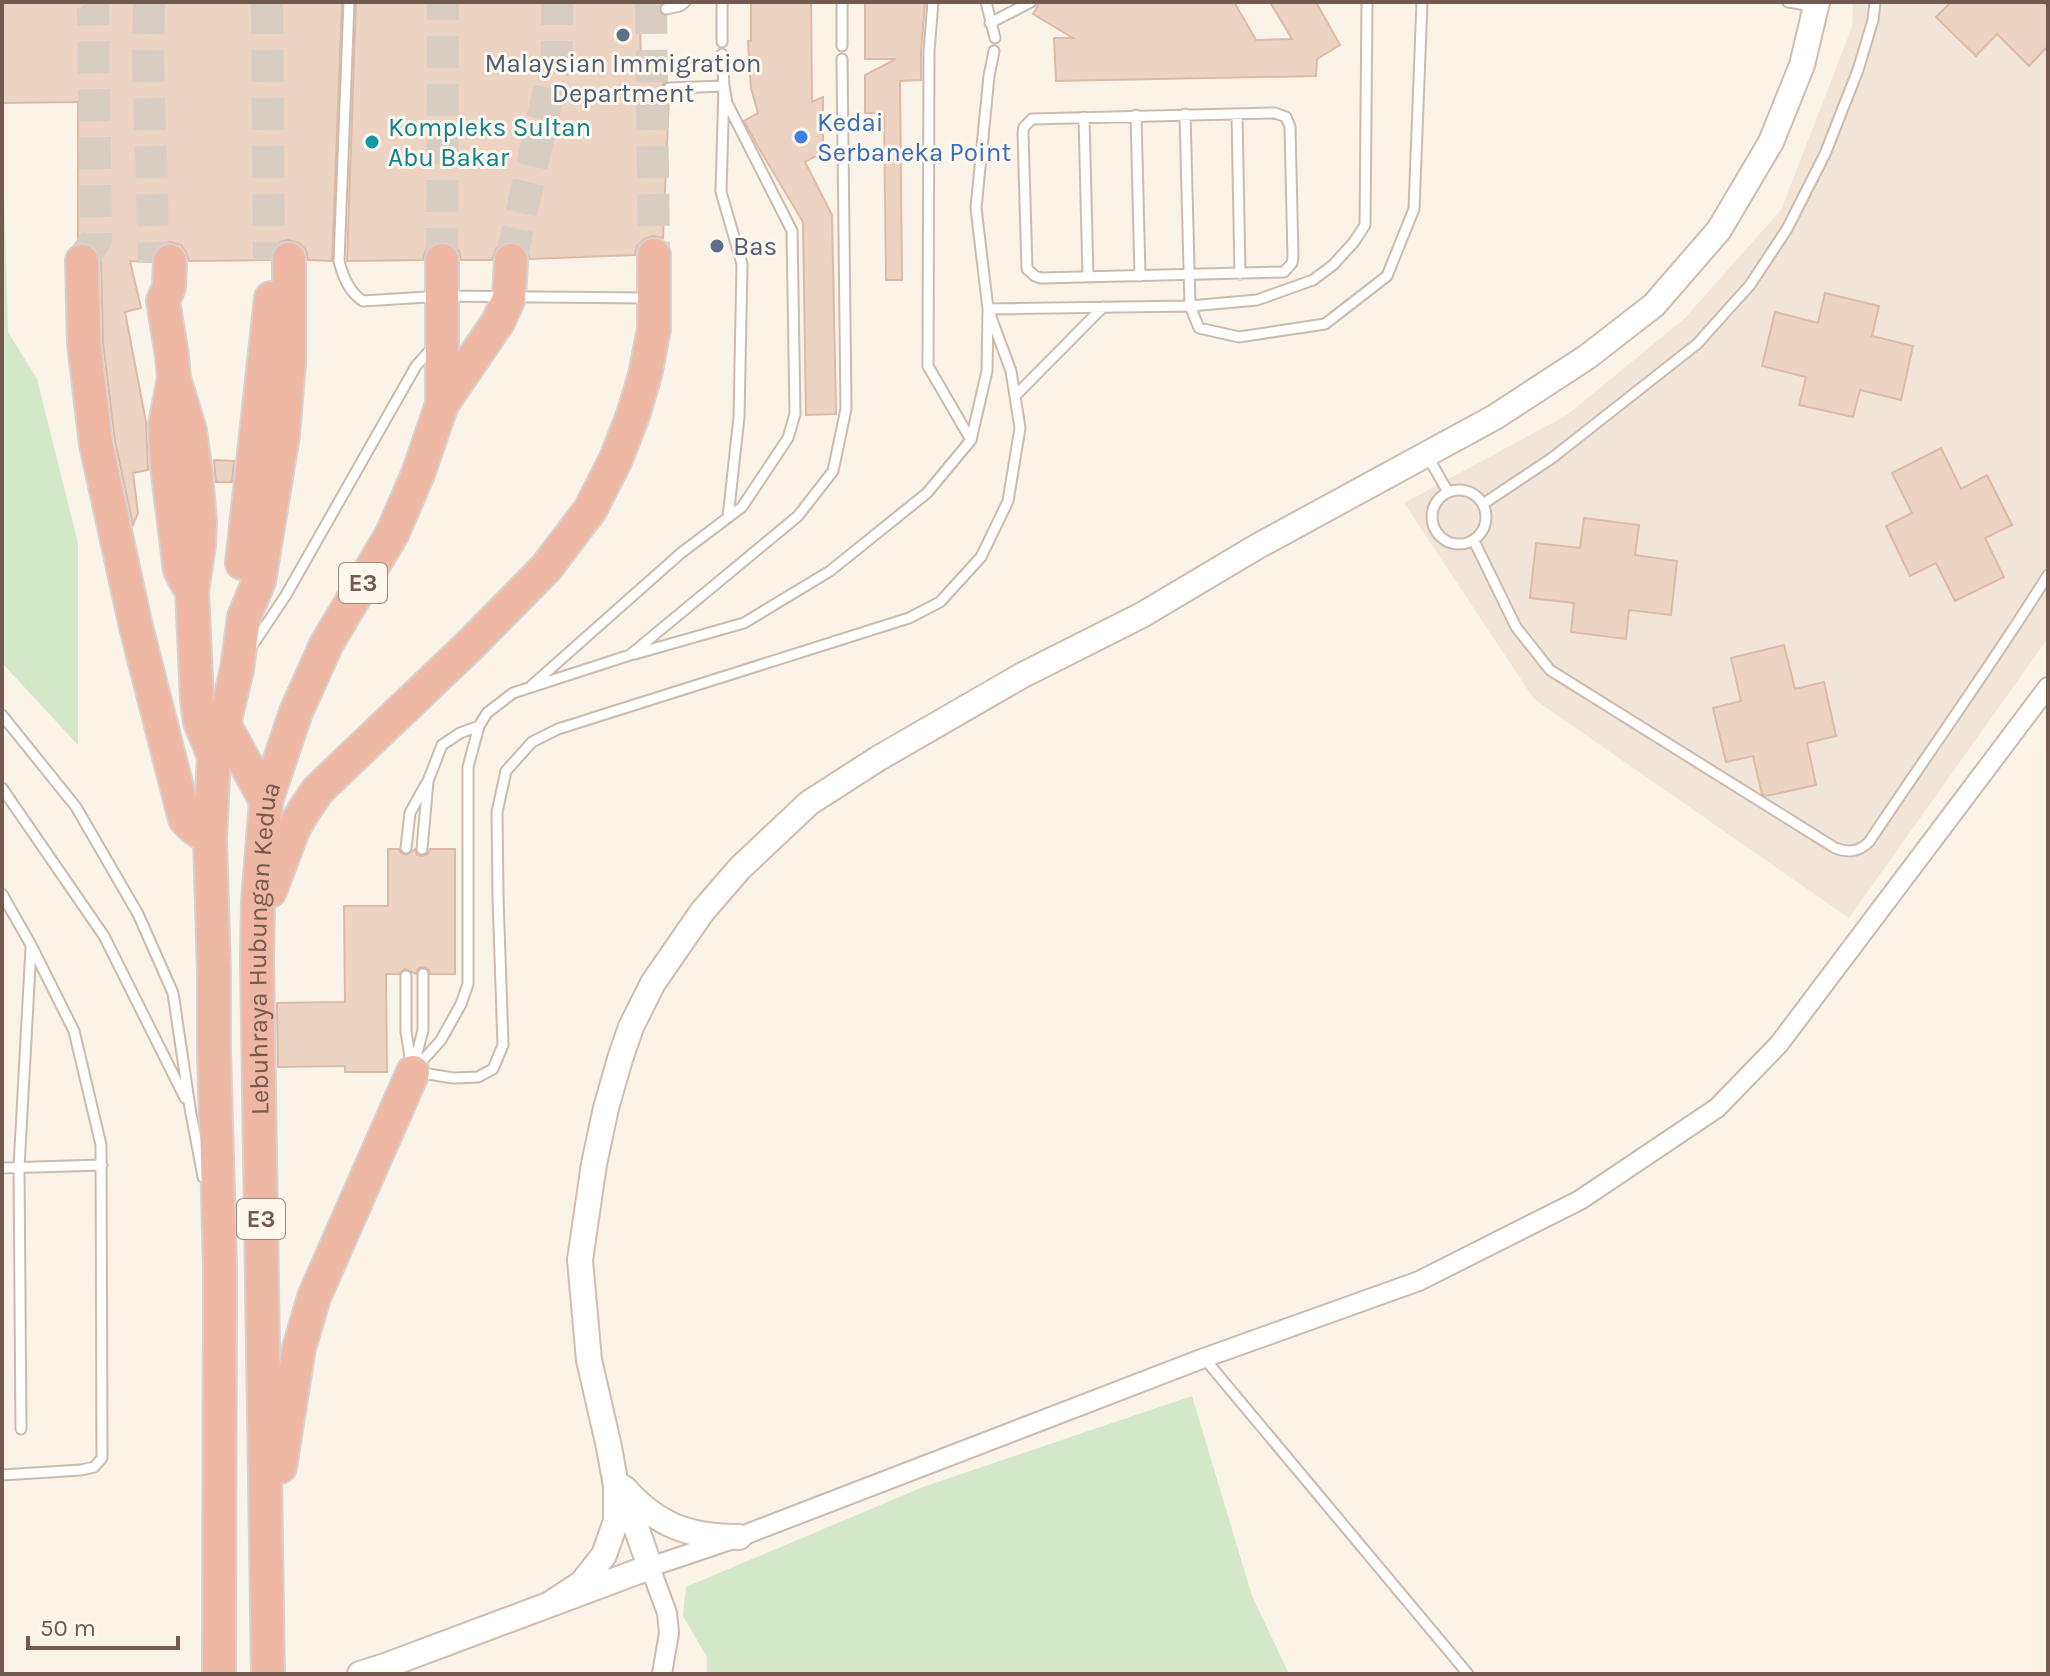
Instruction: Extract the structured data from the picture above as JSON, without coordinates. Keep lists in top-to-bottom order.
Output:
{
  "streets": {
    "highway": ["E3", "Lebuhraya Hubungan Kedua"]
  },
  "crossings": [
    ["E3", "Lebuhraya Hubungan Kedua"]
  ],
  "places": [
    "Malaysian Immigration Department",
    "Kedai Serbaneka Point",
    "Kompleks Sultan Abu Bakar",
    "Bas"
  ],
  "scale_bar": "50 m"
}
